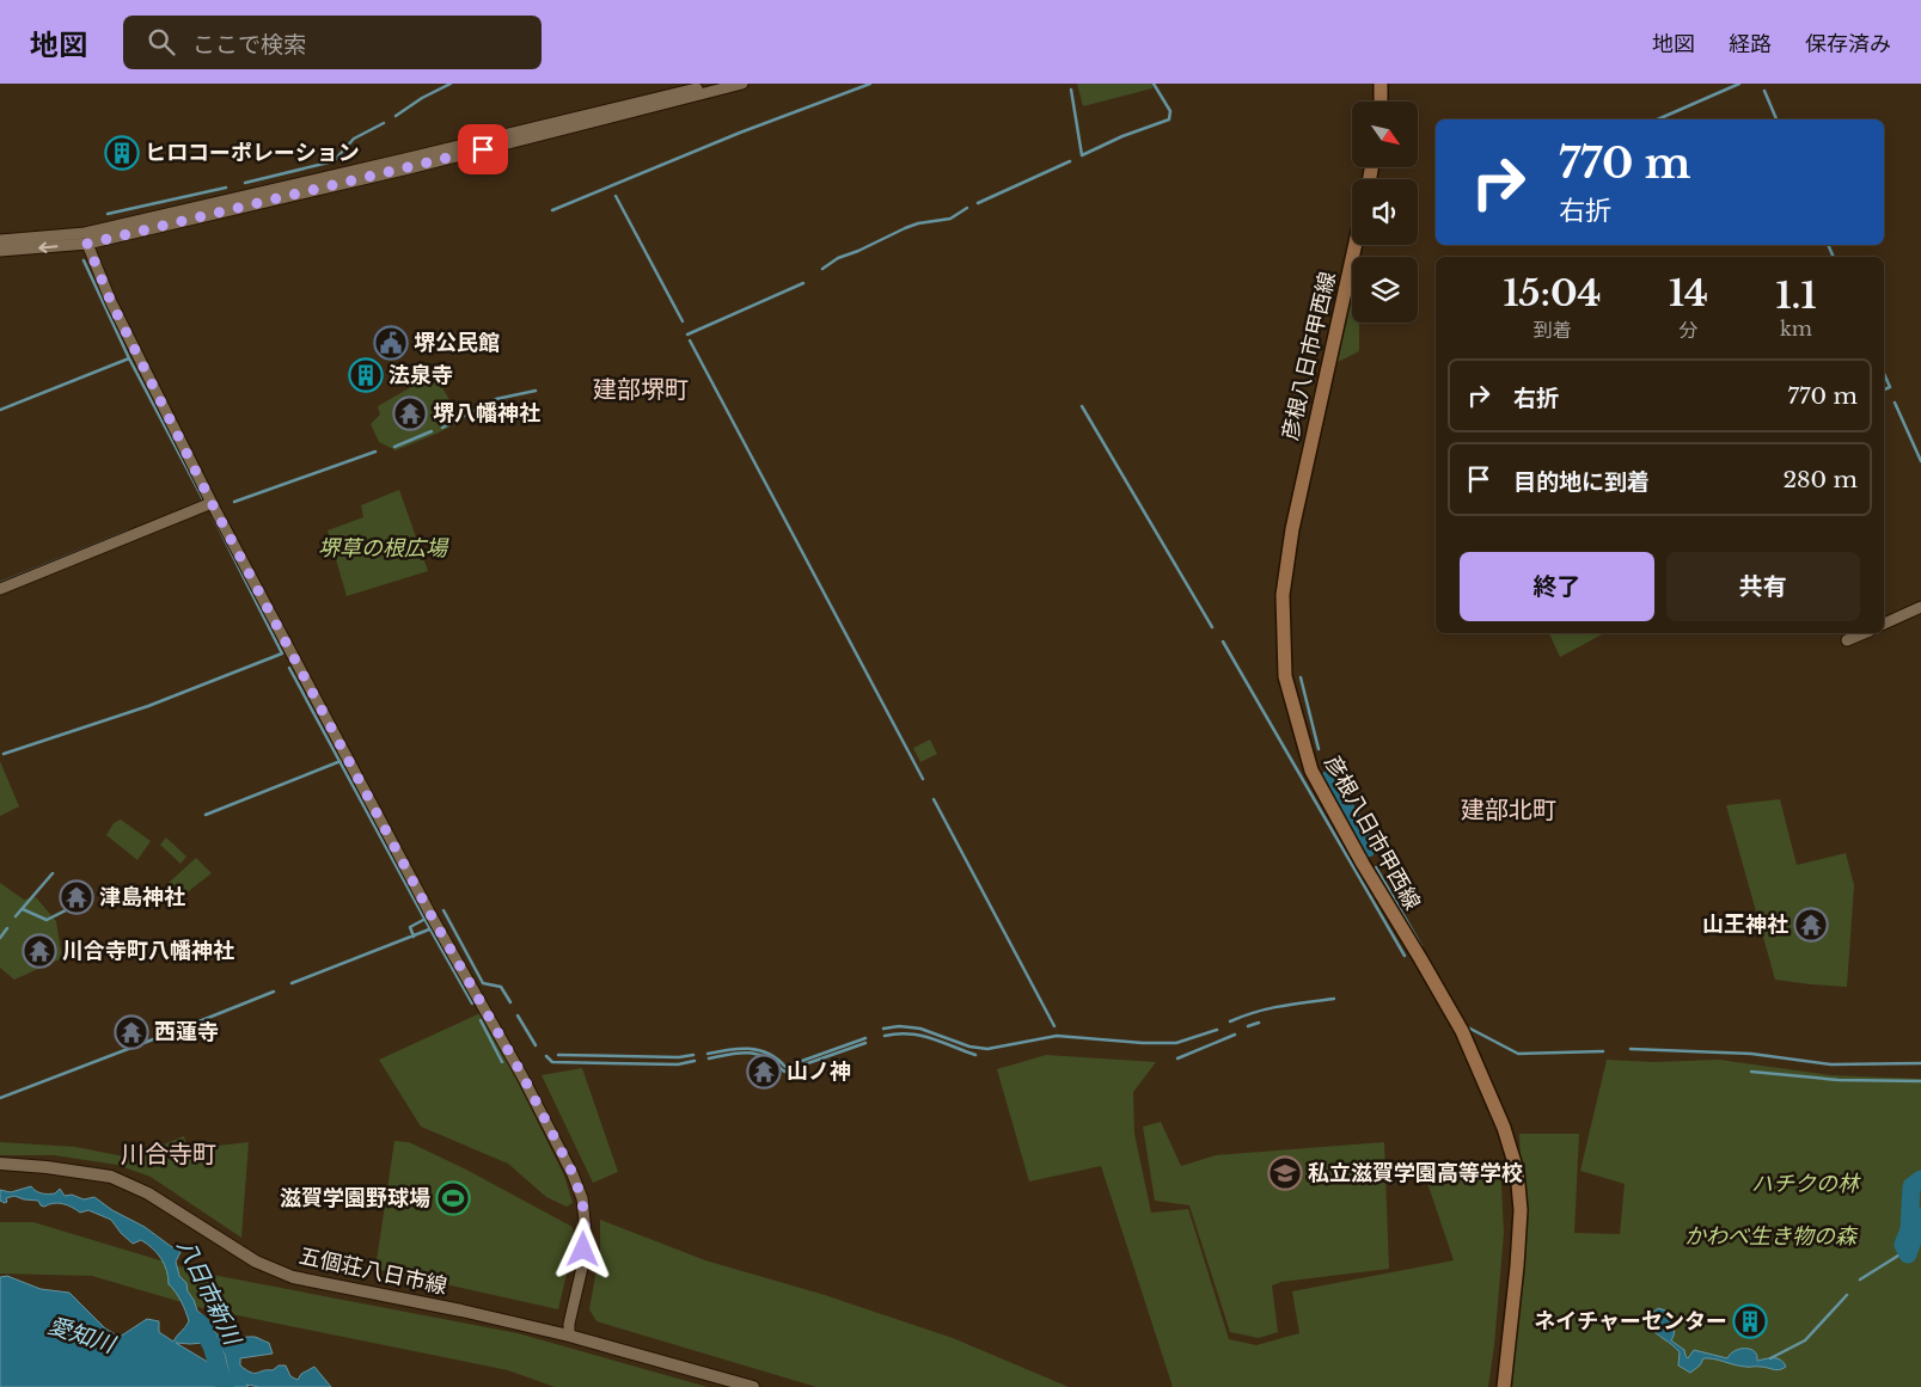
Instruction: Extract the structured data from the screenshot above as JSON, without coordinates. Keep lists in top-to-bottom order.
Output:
{
  "streets": {
    "main road": ["彦根八日市甲西線", "五個荘八日市線"]
  },
  "districts": ["建部堺町", "建部北町", "川合寺町"],
  "water": ["八日市新川", "愛知川"],
  "parks": ["堺草の根広場", "ハチクの林", "かわべ生き物の森"],
  "places": {
    "building": ["ヒロコーポレーション", "法泉寺", "ネイチャーセンター"],
    "public building": ["堺公民館"],
    "temple": [
      "堺八幡神社",
      "津島神社",
      "山王神社",
      "川合寺町八幡神社",
      "西蓮寺",
      "山ノ神"
    ],
    "school or university": ["私立滋賀学園高等学校"],
    "sports": ["滋賀学園野球場"]
  },
  "north": "bottom right",
  "page": {
    "header": "地図",
    "search": "ここで検索",
    "nav": ["地図", "経路", "保存済み"],
    "turn": ["770 m", "右折"],
    "eta": [
      "15:04",
      "到着",
      "14",
      "分",
      "1.1",
      "km"
    ],
    "list": [
      {
        "name": "右折",
        "value": "770 m"
      },
      {
        "name": "目的地に到着",
        "value": "280 m"
      }
    ],
    "buttons": ["終了", "共有"]
  }
}
